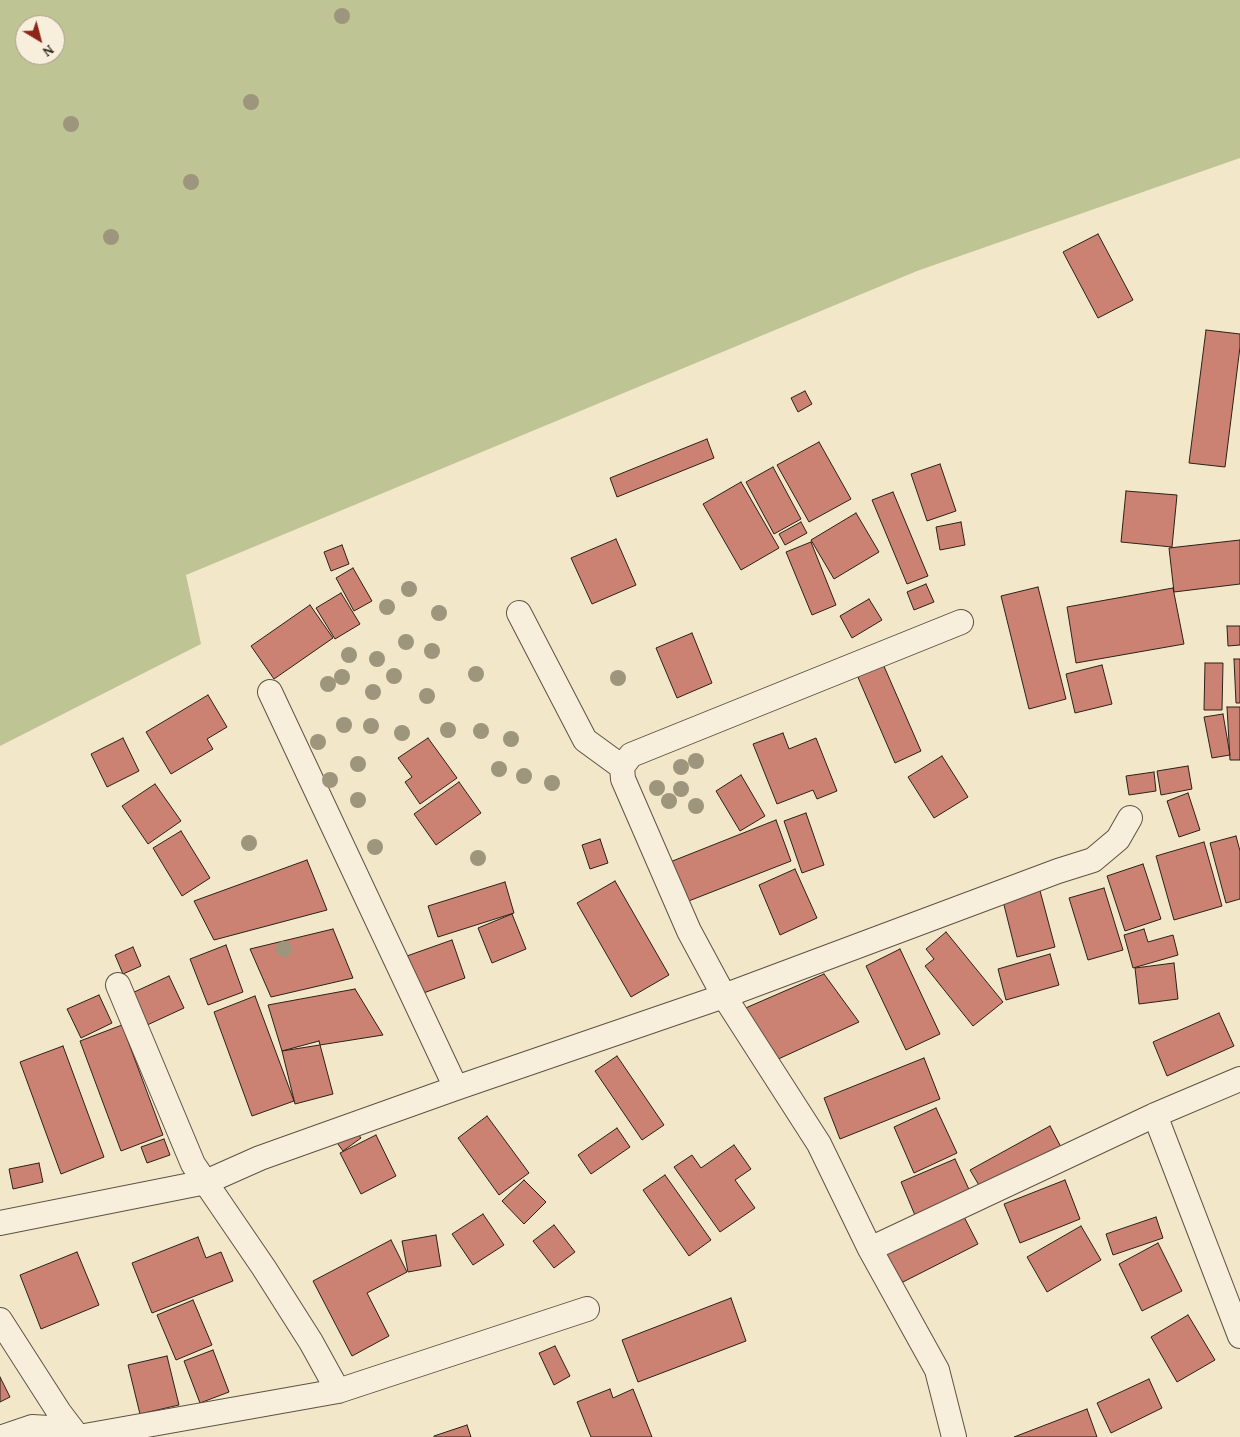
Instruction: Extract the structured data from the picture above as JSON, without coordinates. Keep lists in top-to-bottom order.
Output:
{
  "north": "bottom right"
}
